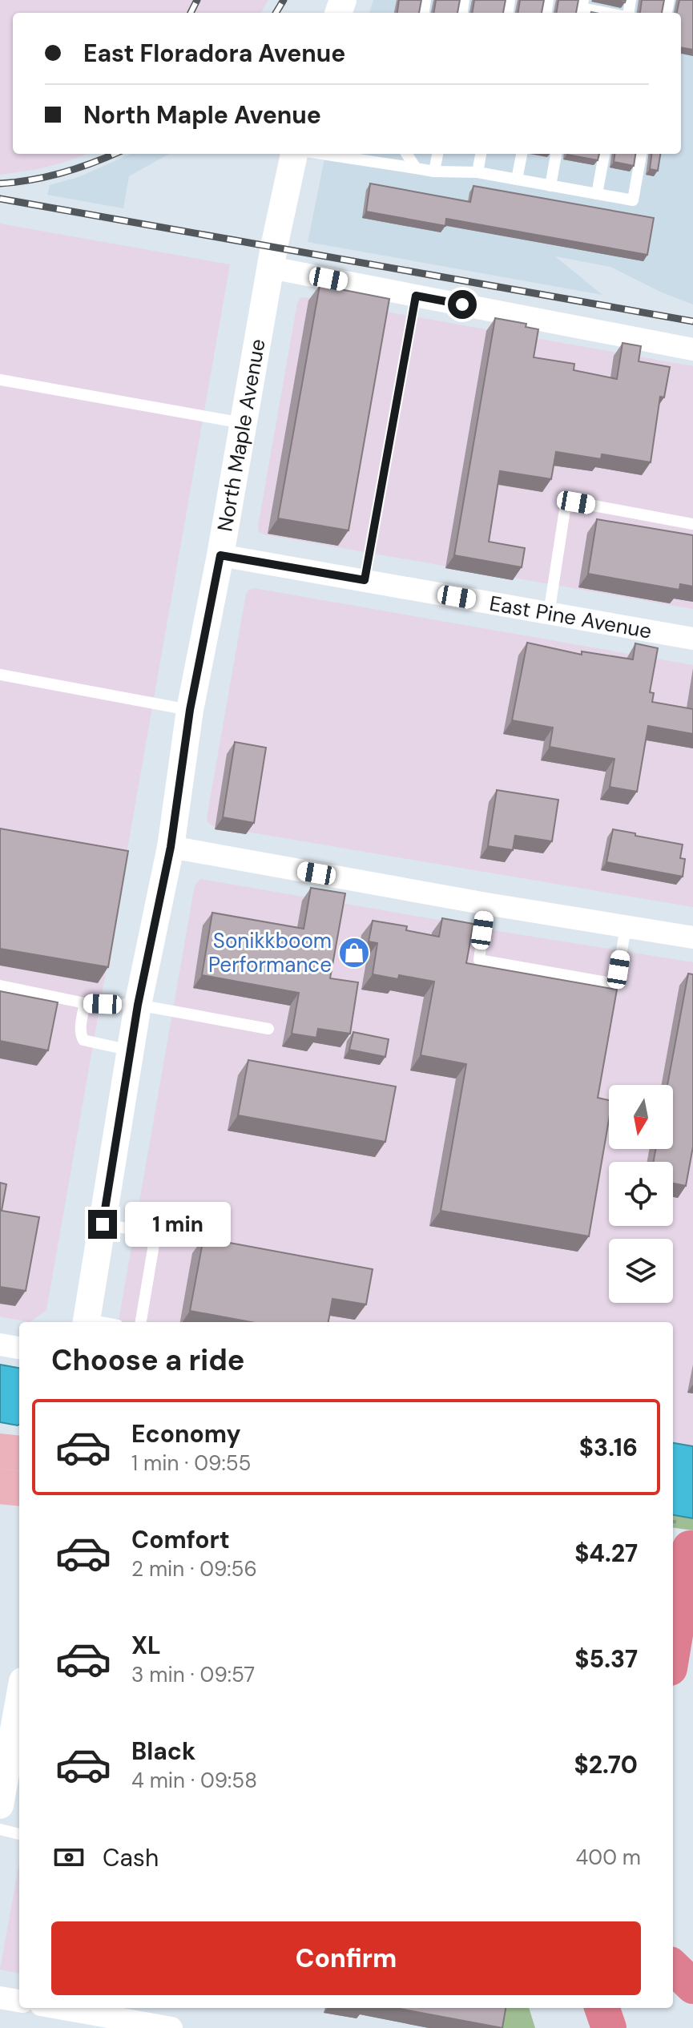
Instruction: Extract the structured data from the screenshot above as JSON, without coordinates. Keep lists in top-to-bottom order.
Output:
{
  "streets": {
    "street": ["North Maple Avenue", "East Pine Avenue"]
  },
  "crossings": [
    ["North Maple Avenue", "East Pine Avenue"]
  ],
  "places": {
    "shop": ["Sonikkboom Performance"]
  },
  "north": "bottom",
  "page": {
    "banner": ["East Floradora Avenue", "North Maple Avenue"],
    "bubble": "1 min",
    "heading": "Choose a ride",
    "list": [
      {
        "name": "Economy",
        "note": "1 min · 09:55",
        "value": "$3.16"
      },
      {
        "name": "Comfort",
        "note": "2 min · 09:56",
        "value": "$4.27"
      },
      {
        "name": "XL",
        "note": "3 min · 09:57",
        "value": "$5.37"
      },
      {
        "name": "Black",
        "note": "4 min · 09:58",
        "value": "$2.70"
      }
    ],
    "pay": ["Cash", "400 m"],
    "buttons": "Confirm"
  }
}
